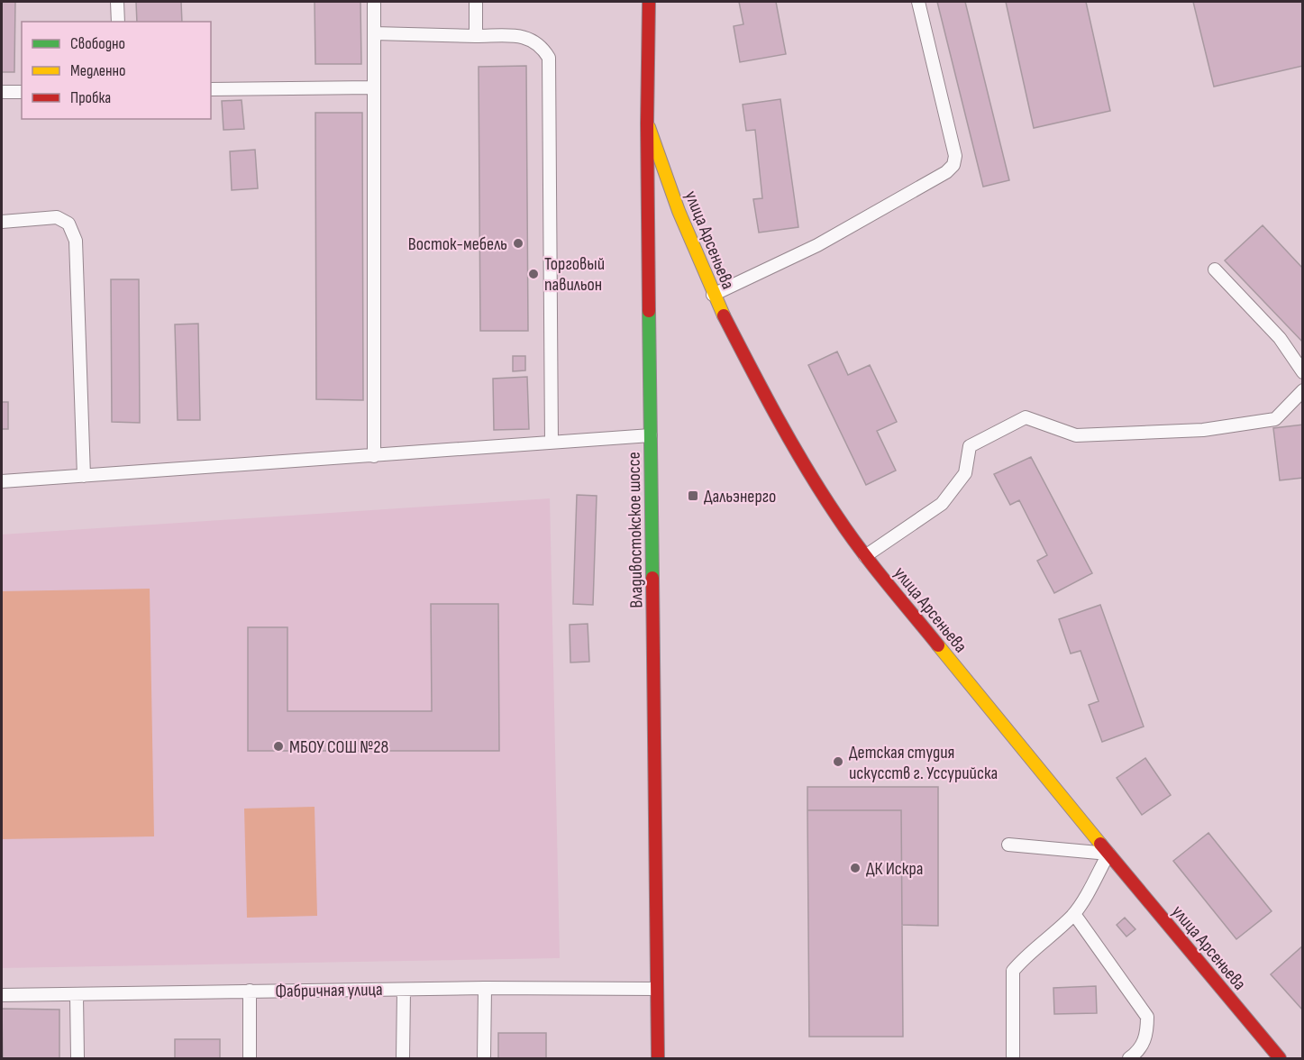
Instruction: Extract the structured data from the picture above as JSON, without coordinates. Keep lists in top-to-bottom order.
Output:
{
  "streets": {
    "main road": ["улица Арсеньева", "Владивостокское шоссе"],
    "lane": ["Фабричная улица"]
  },
  "crossings": [
    ["улица Арсеньева", "Владивостокское шоссе"],
    ["Владивостокское шоссе", "Фабричная улица"]
  ],
  "places": {
    "other": [
      "Восток-мебель",
      "Торговый павильон",
      "МБОУ СОШ №28",
      "Детская студия искусств г. Уссурийска",
      "ДК Искра"
    ],
    "transit": ["Дальэнерго"]
  },
  "legend": ["Свободно", "Медленно", "Пробка"]
}
